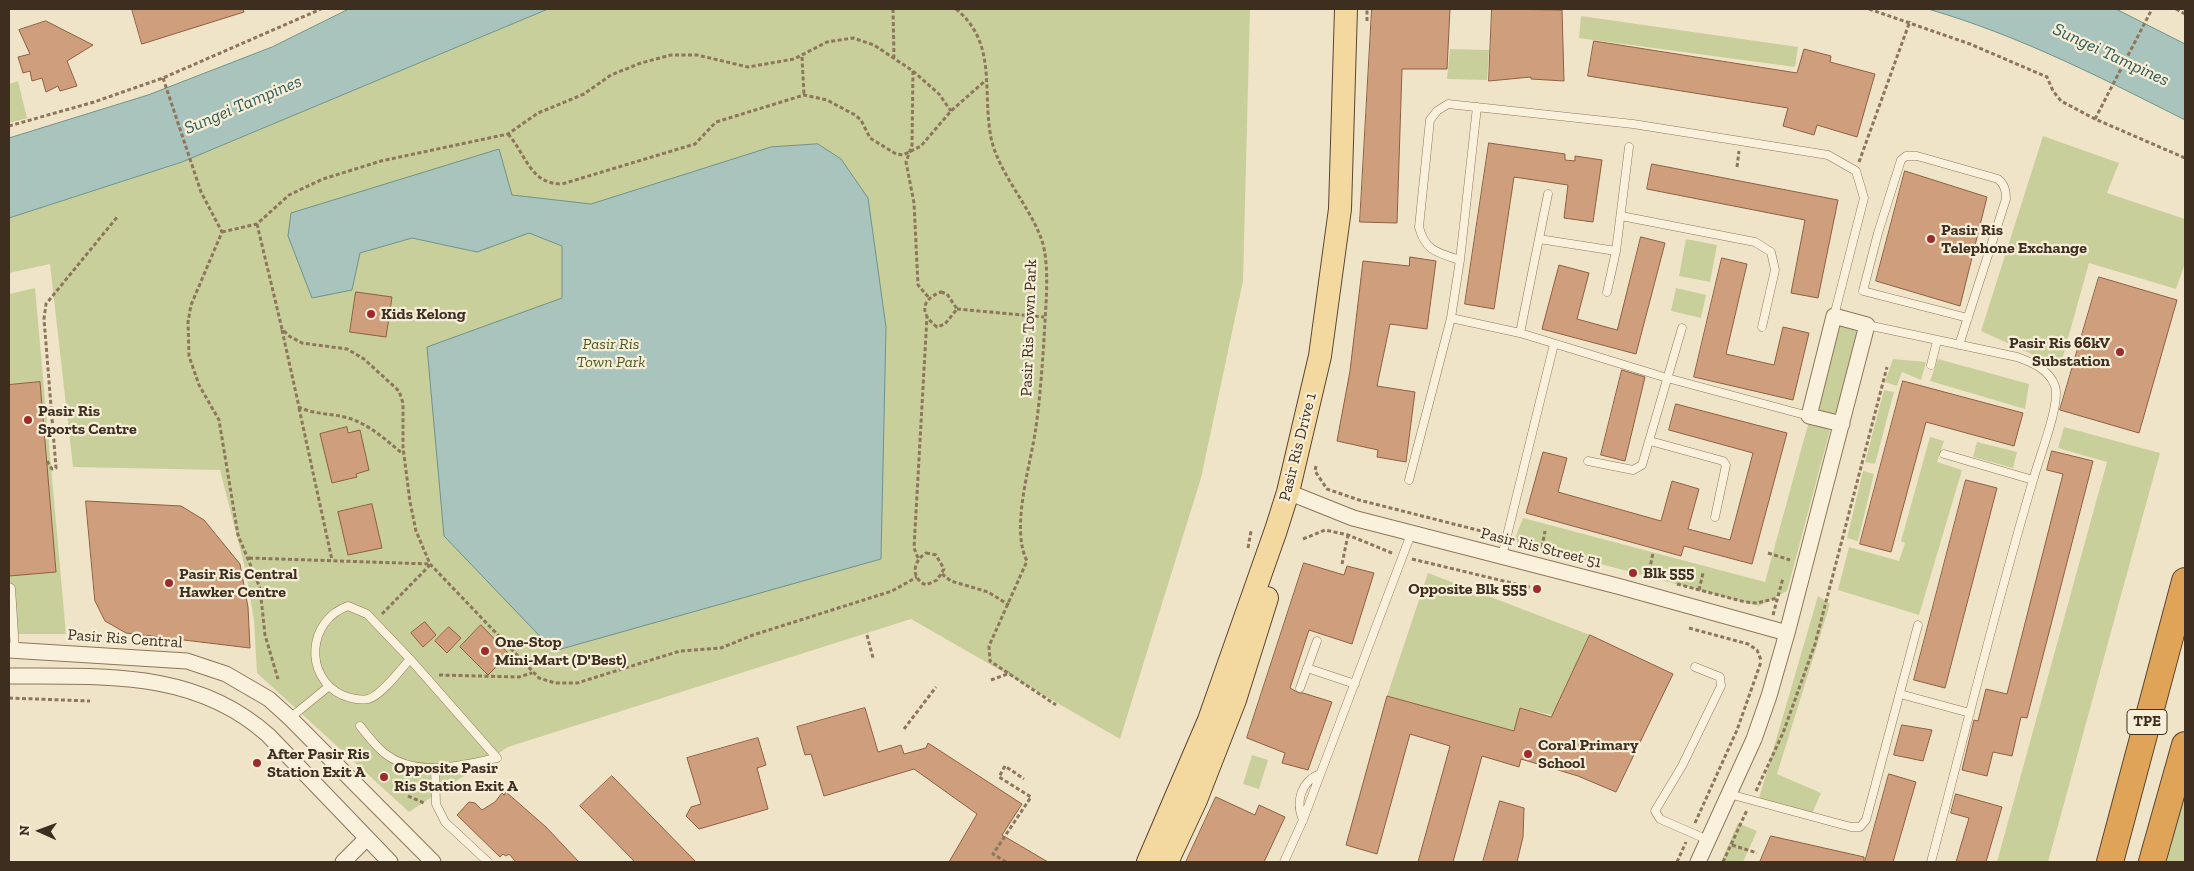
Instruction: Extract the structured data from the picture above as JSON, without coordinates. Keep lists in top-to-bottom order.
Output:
{
  "streets": {
    "highway": ["TPE"],
    "main road": ["Pasir Ris Drive 1"],
    "street": ["Pasir Ris Street 51", "Pasir Ris Central"],
    "path": ["Pasir Ris Town Park"]
  },
  "crossings": [
    ["Pasir Ris Drive 1", "Pasir Ris Street 51"]
  ],
  "water": ["Sungei Tampines"],
  "parks": ["Pasir Ris Town Park"],
  "places": [
    "Pasir Ris Telephone Exchange",
    "Kids Kelong",
    "Pasir Ris 66kV Substation",
    "Pasir Ris Sports Centre",
    "Blk 555",
    "Pasir Ris Central Hawker Centre",
    "Opposite Blk 555",
    "One-Stop Mini-Mart (D'Best)",
    "Coral Primary School",
    "After Pasir Ris Station Exit A",
    "Opposite Pasir Ris Station Exit A"
  ],
  "north": "left"
}
